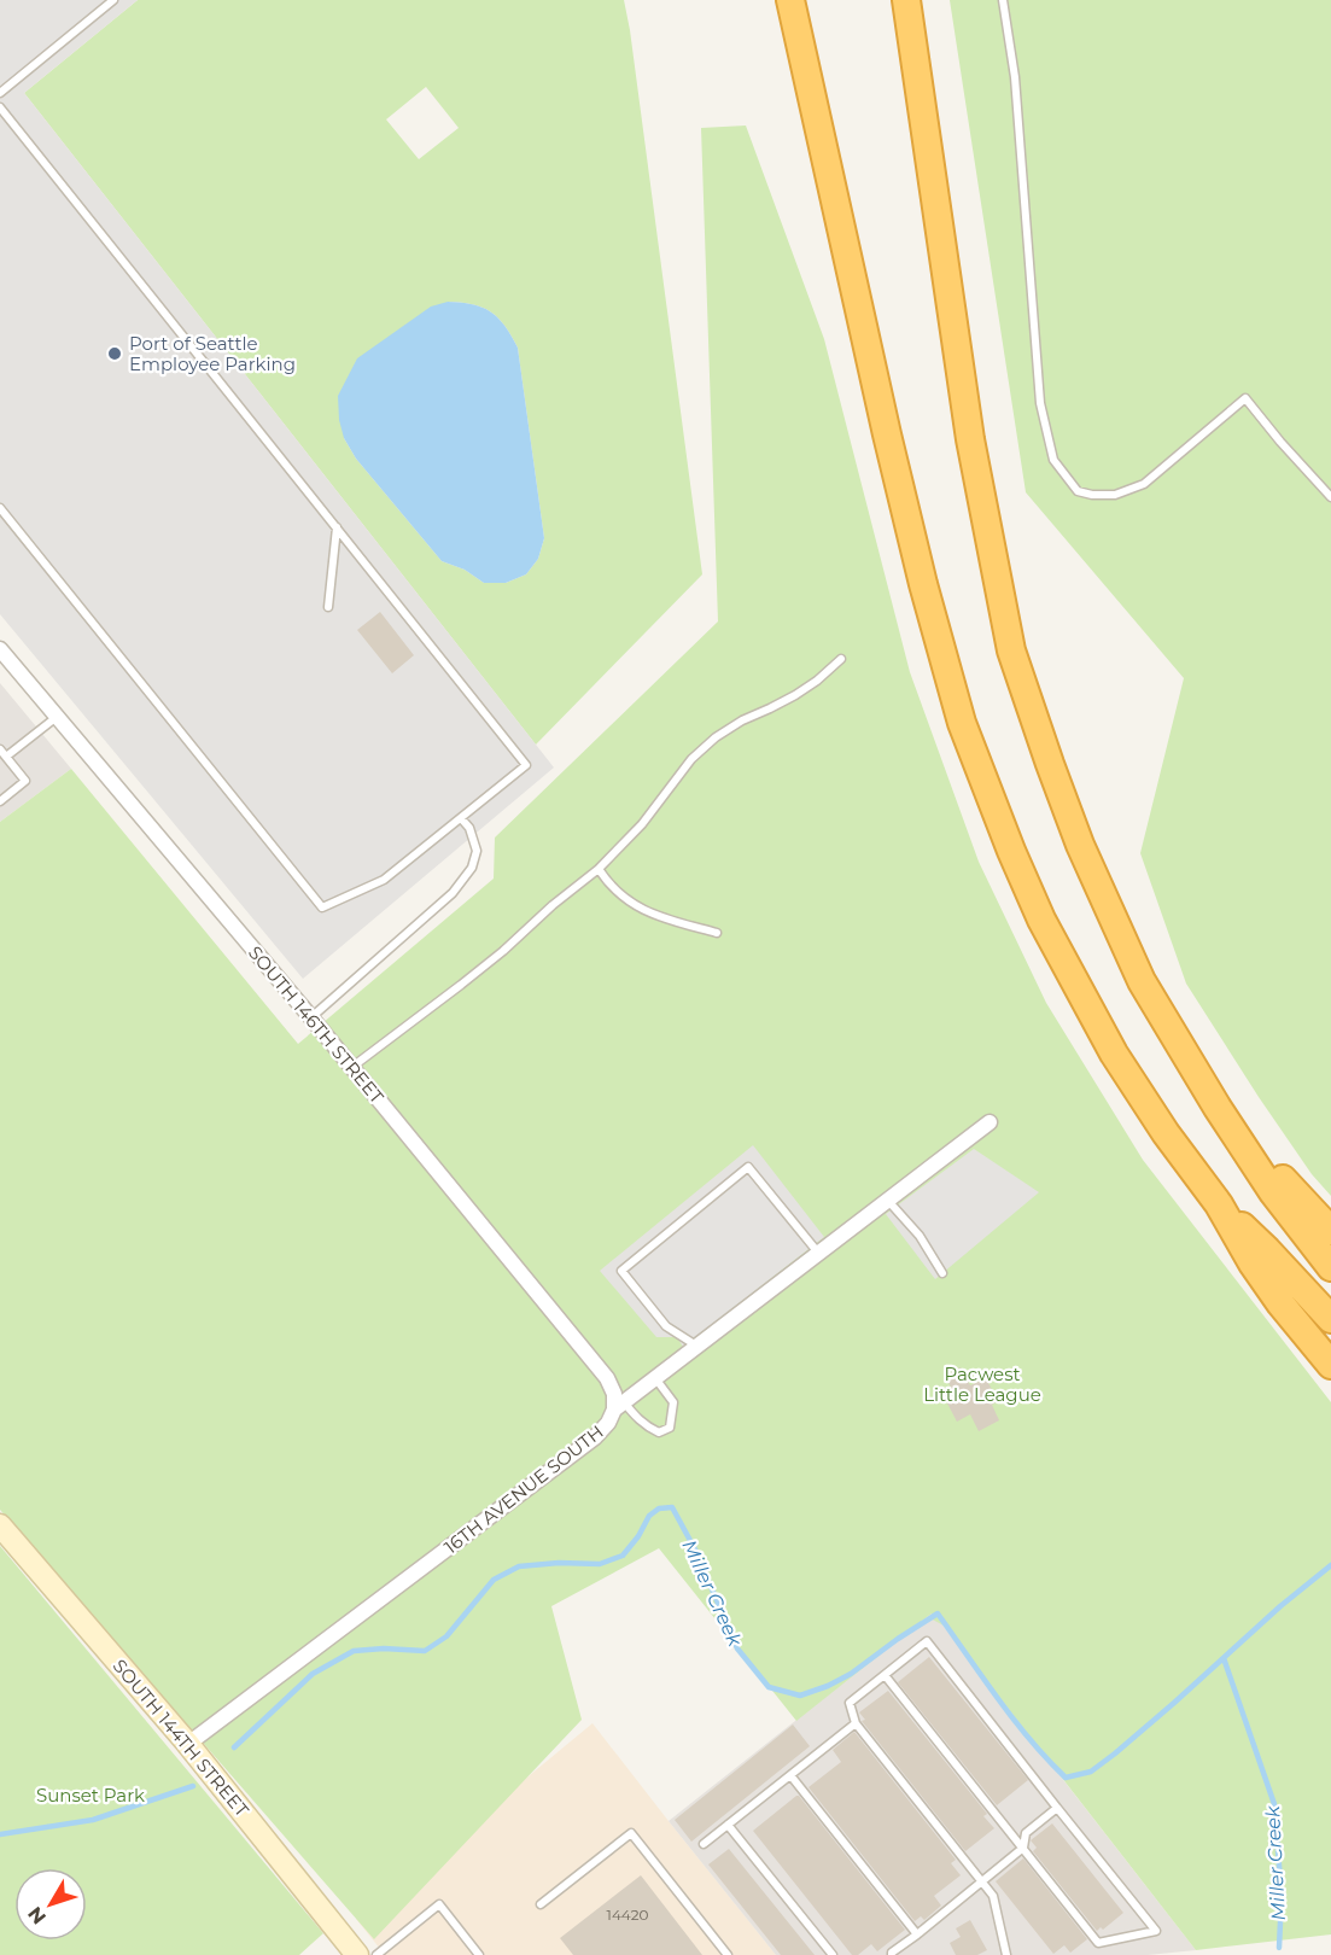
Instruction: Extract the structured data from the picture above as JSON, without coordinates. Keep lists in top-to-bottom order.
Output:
{
  "streets": {
    "street": ["SOUTH 146TH STREET", "16TH AVENUE SOUTH", "SOUTH 144TH STREET"]
  },
  "crossings": [
    ["SOUTH 146TH STREET", "16TH AVENUE SOUTH"],
    ["16TH AVENUE SOUTH", "SOUTH 144TH STREET"]
  ],
  "water": ["Miller Creek"],
  "parks": ["Pacwest Little League", "Sunset Park"],
  "places": ["Port of Seattle Employee Parking"],
  "house_numbers": ["14420"],
  "north": "bottom left"
}
